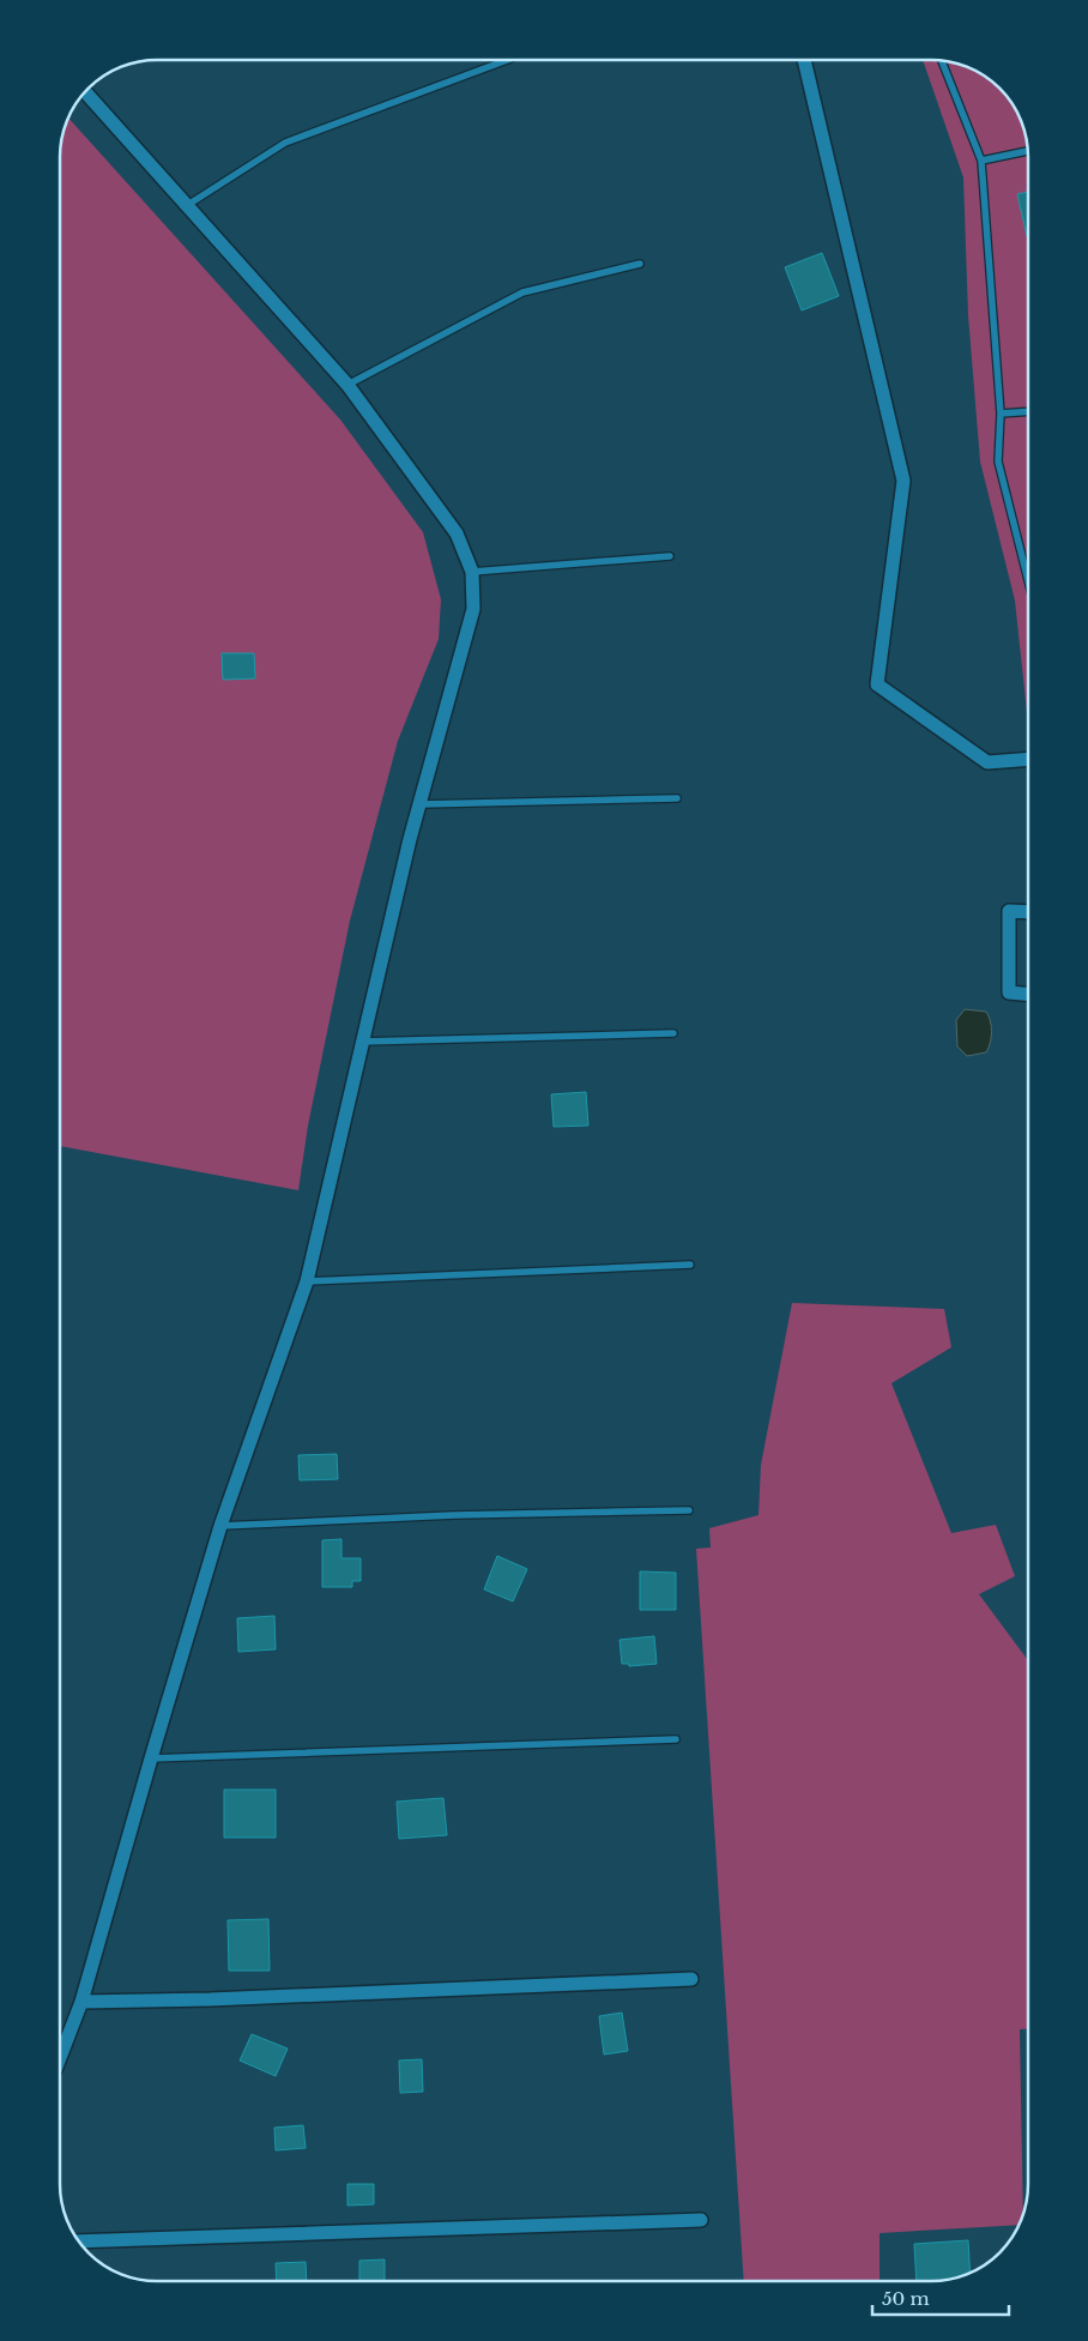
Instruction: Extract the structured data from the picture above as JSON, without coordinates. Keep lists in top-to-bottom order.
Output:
{
  "scale_bar": "50 m"
}
